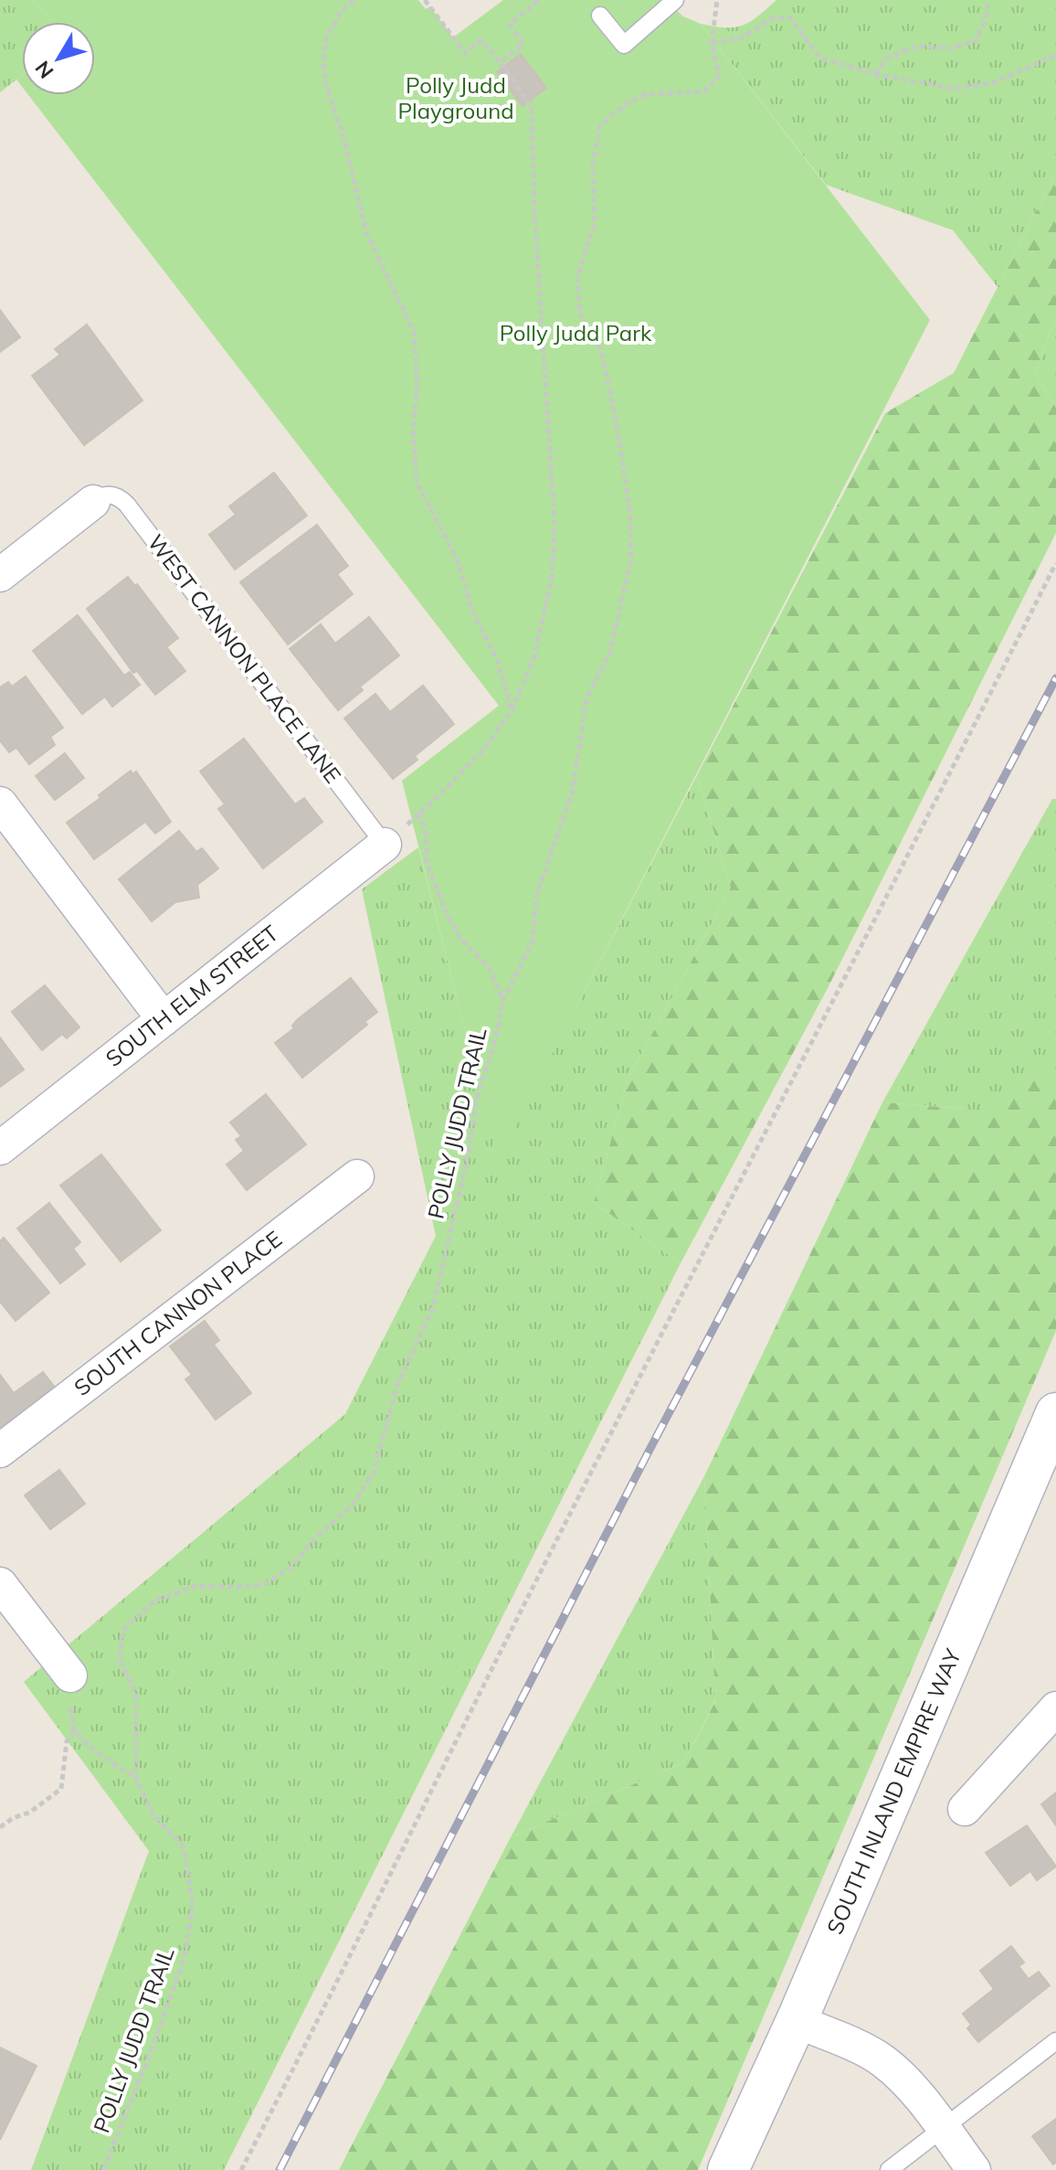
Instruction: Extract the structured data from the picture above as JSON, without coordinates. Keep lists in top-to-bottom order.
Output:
{
  "streets": {
    "street": ["SOUTH ELM STREET", "SOUTH CANNON PLACE", "SOUTH INLAND EMPIRE WAY"],
    "lane": ["WEST CANNON PLACE LANE"],
    "path": ["POLLY JUDD TRAIL"]
  },
  "crossings": [
    ["WEST CANNON PLACE LANE", "SOUTH ELM STREET"]
  ],
  "parks": ["Polly Judd Playground", "Polly Judd Park"],
  "north": "bottom left"
}
